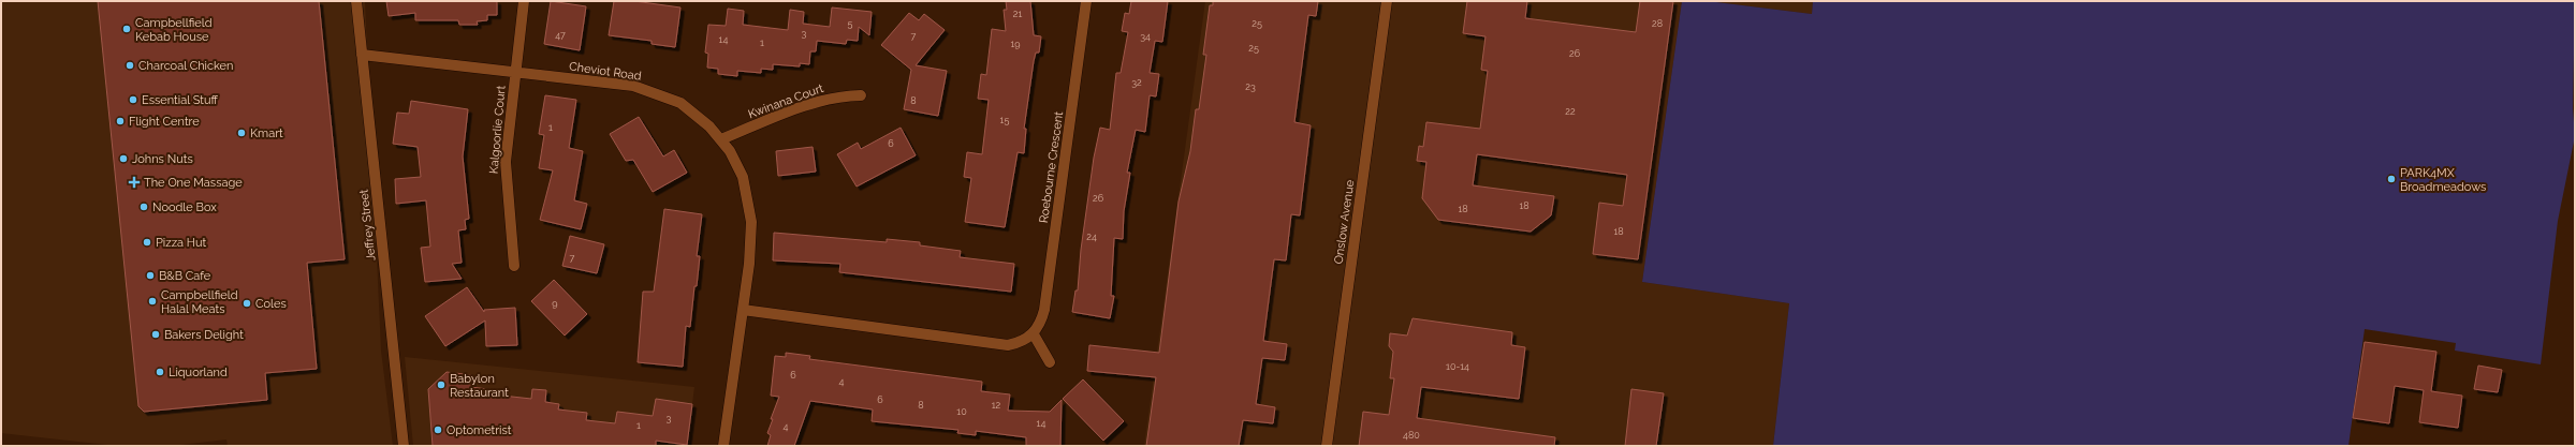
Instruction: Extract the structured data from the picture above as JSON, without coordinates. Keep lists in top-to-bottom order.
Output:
{
  "streets": {
    "street": [
      "Cheviot Road",
      "Kwinana Court",
      "Kalgoorlie Court",
      "Roebourne Crescent",
      "Onslow Avenue",
      "Jeffrey Street"
    ]
  },
  "crossings": [
    ["Cheviot Road", "Kwinana Court"],
    ["Cheviot Road", "Kalgoorlie Court"],
    ["Cheviot Road", "Jeffrey Street"]
  ],
  "places": {
    "other": [
      "Campbellfield Kebab House",
      "Charcoal Chicken",
      "Essential Stuff",
      "Flight Centre",
      "Kmart",
      "Johns Nuts",
      "PARK4MX Broadmeadows",
      "Noodle Box",
      "Pizza Hut",
      "B&B Cafe",
      "Campbellfield Halal Meats",
      "Coles",
      "Bakers Delight",
      "Liquorland",
      "Babylon Restaurant",
      "Optometrist"
    ],
    "health": ["The One Massage"]
  },
  "house_numbers": [
    "21",
    "5",
    "25",
    "28",
    "3",
    "47",
    "7",
    "34",
    "14",
    "1",
    "19",
    "25",
    "26",
    "32",
    "23",
    "8",
    "22",
    "15",
    "1",
    "6",
    "26",
    "18",
    "18",
    "18",
    "24",
    "7",
    "9",
    "10-14",
    "6",
    "4",
    "6",
    "8",
    "12",
    "10",
    "3",
    "14",
    "1",
    "4",
    "480"
  ]
}
